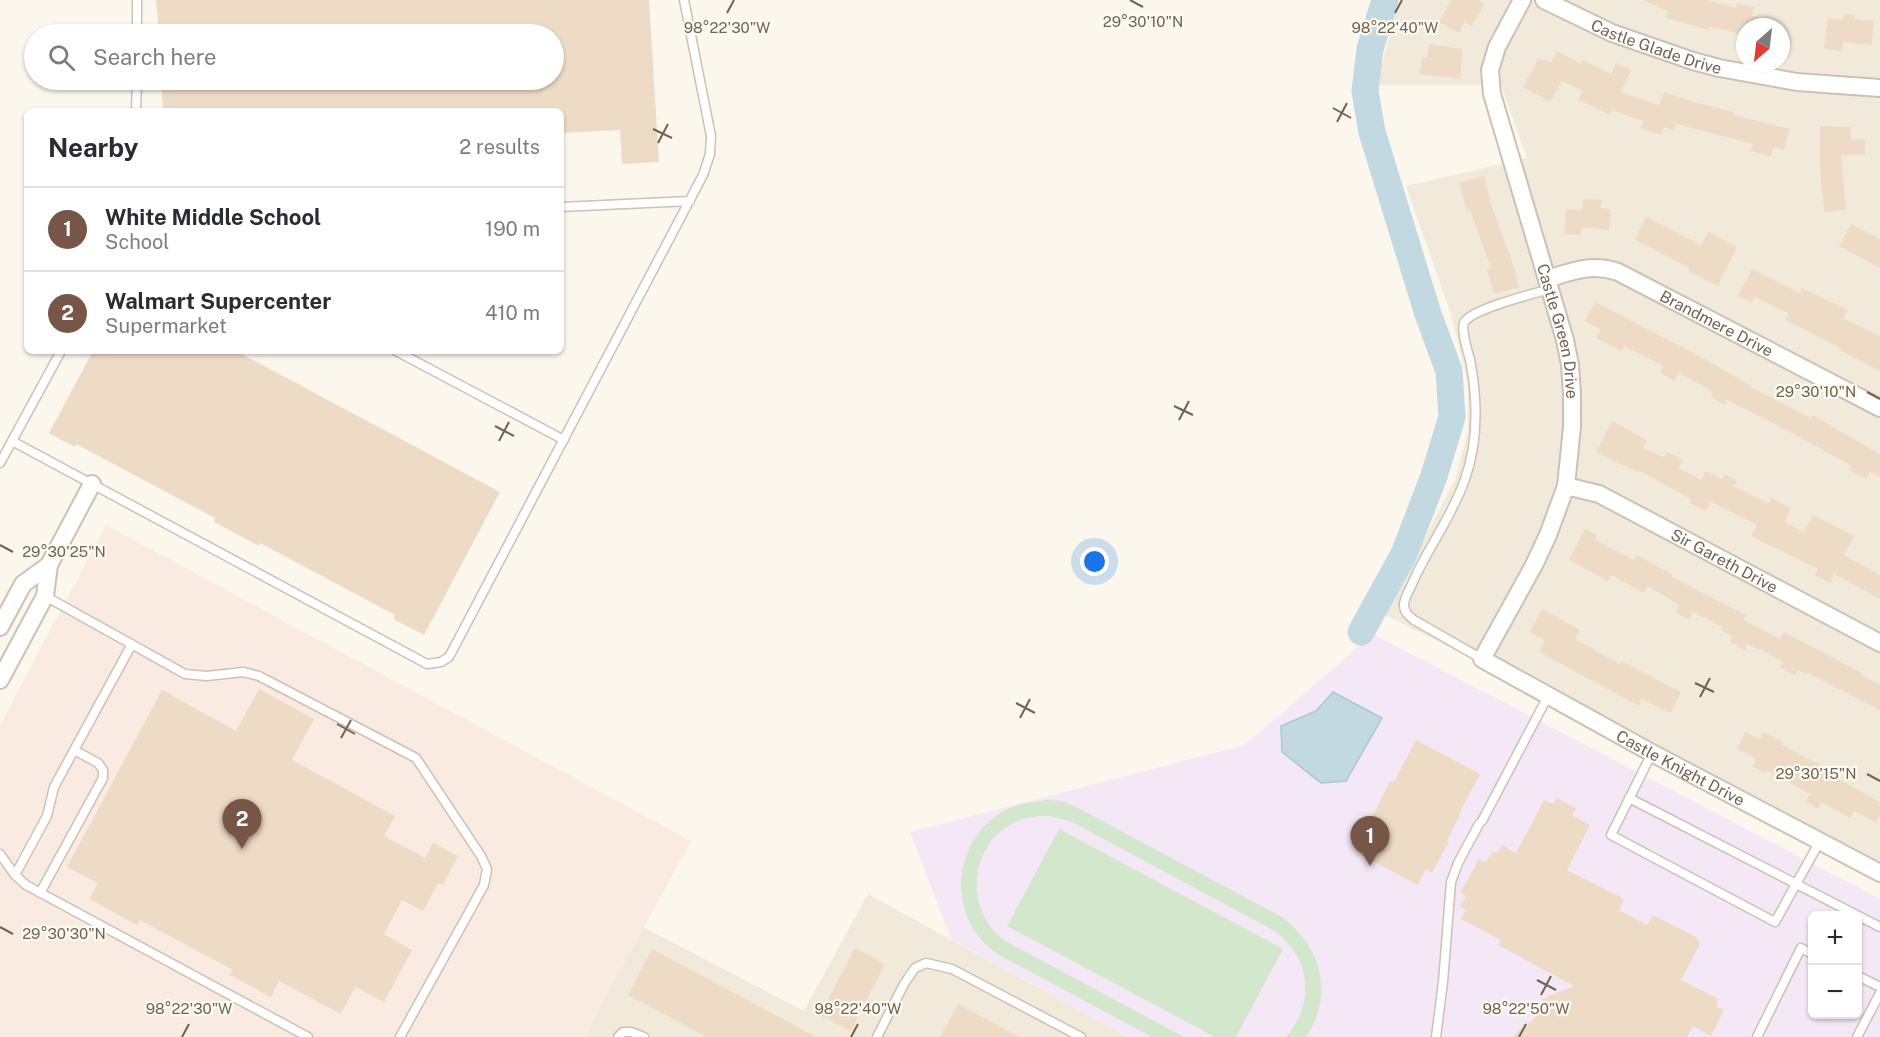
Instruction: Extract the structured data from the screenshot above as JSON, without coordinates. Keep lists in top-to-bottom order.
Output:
{
  "streets": {
    "street": [
      "Castle Glade Drive",
      "Brandmere Drive",
      "Castle Green Drive",
      "Sir Gareth Drive",
      "Castle Knight Drive"
    ]
  },
  "crossings": [
    ["Brandmere Drive", "Castle Green Drive"],
    ["Castle Green Drive", "Sir Gareth Drive"],
    ["Castle Green Drive", "Castle Knight Drive"]
  ],
  "north": "bottom left",
  "page": {
    "search": "Search here",
    "heading": ["Nearby", "2 results"],
    "list": [
      {
        "mark": "1",
        "name": "White Middle School",
        "note": "School",
        "value": "190 m"
      },
      {
        "mark": "2",
        "name": "Walmart Supercenter",
        "note": "Supermarket",
        "value": "410 m"
      }
    ],
    "pins": ["2", "1"],
    "map_buttons": ["+", "−"]
  },
  "coordinates": [
    "29°30'10\"N",
    "98°22'30\"W",
    "98°22'40\"W",
    "29°30'25\"N",
    "29°30'15\"N",
    "29°30'30\"N",
    "98°22'50\"W"
  ]
}
